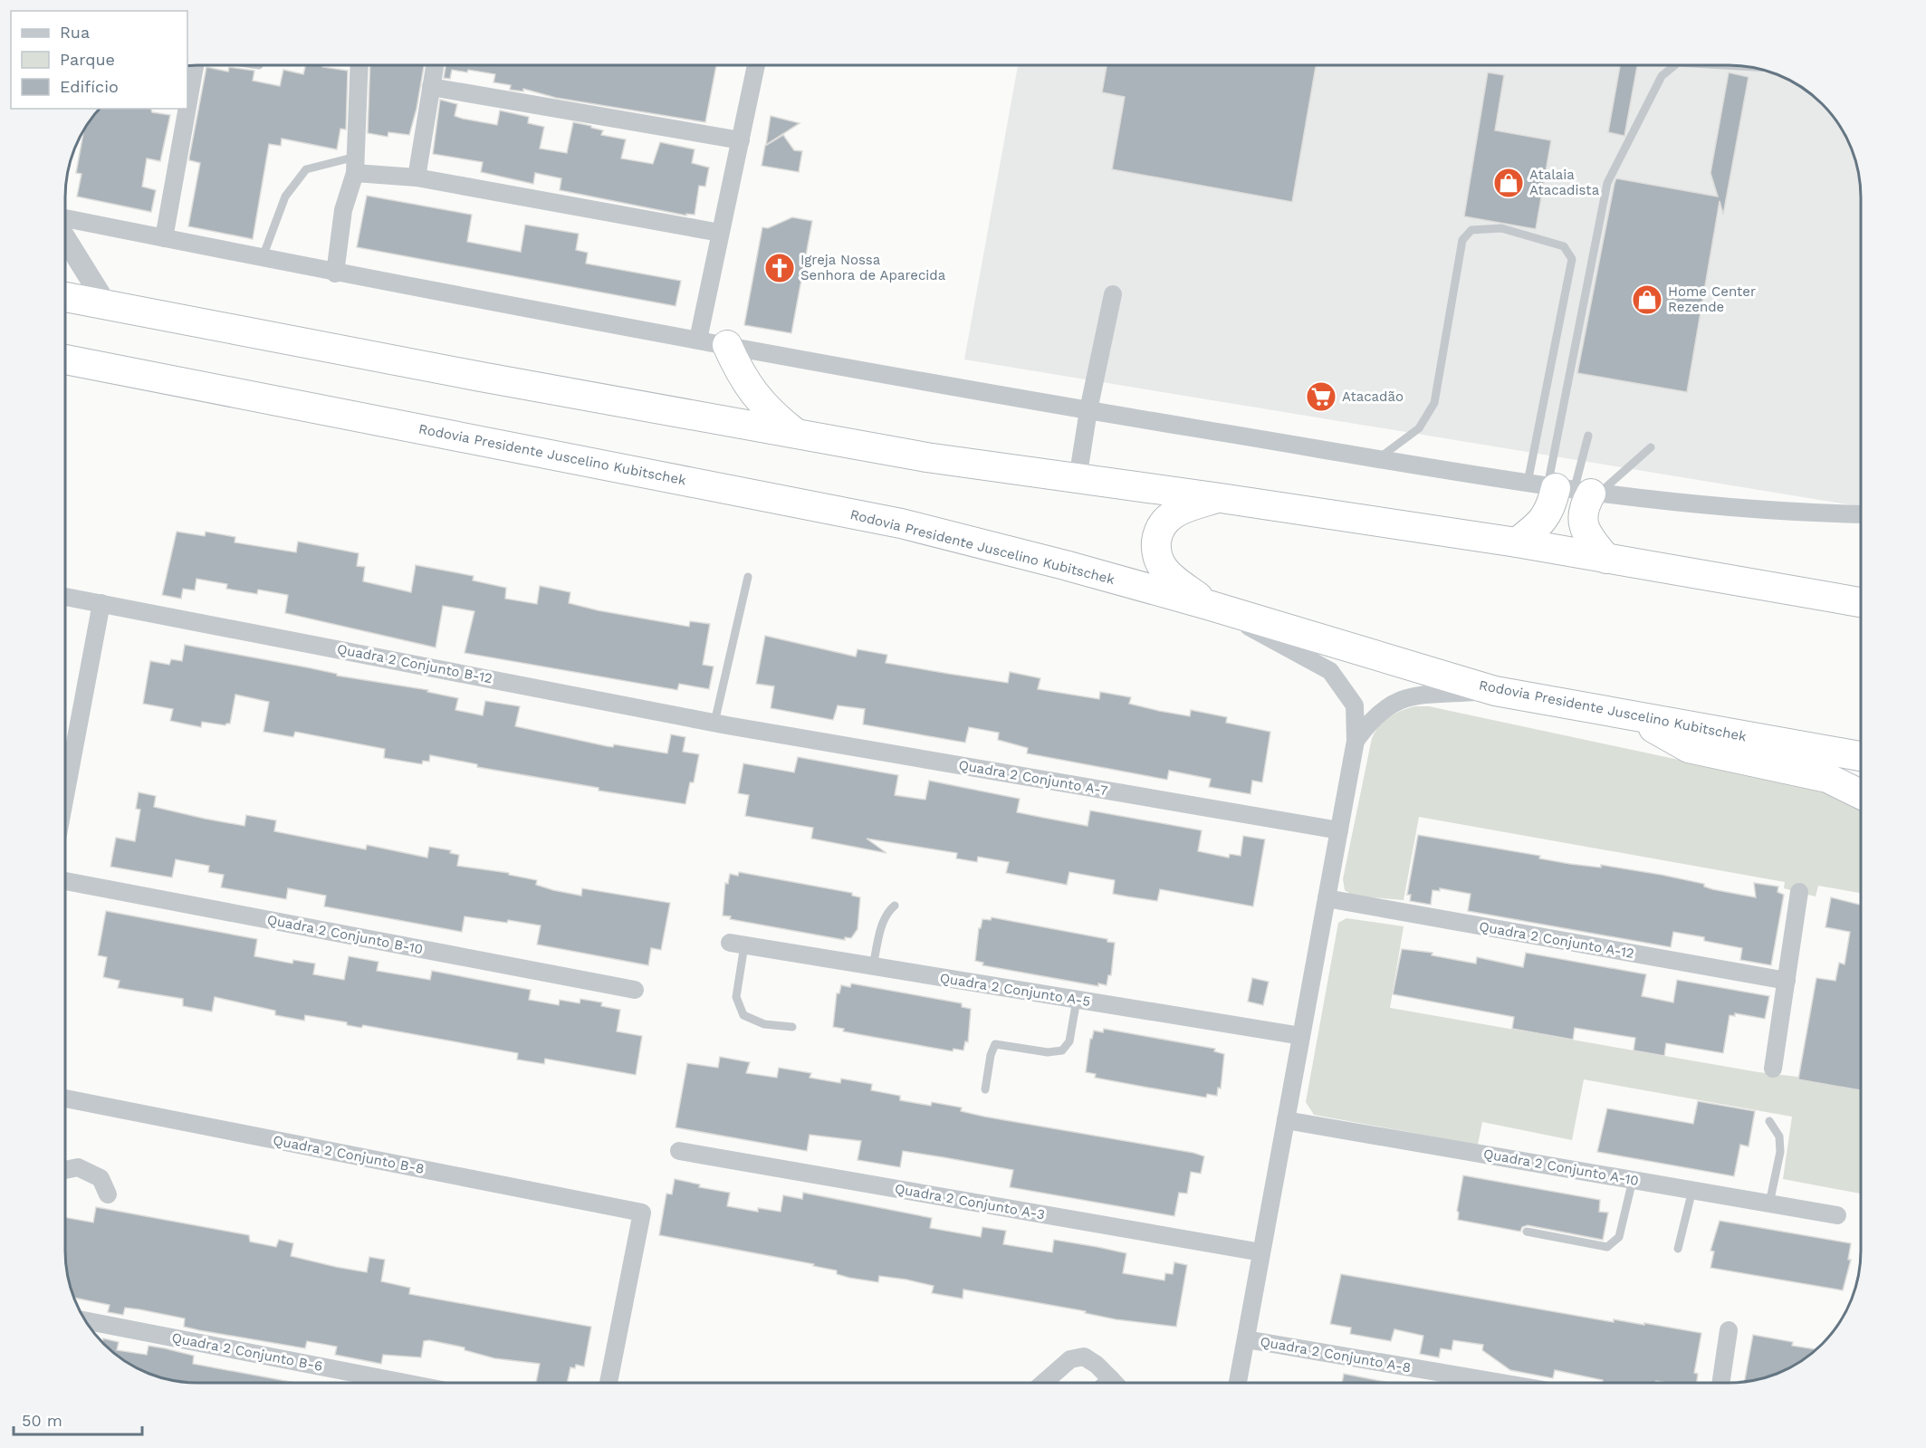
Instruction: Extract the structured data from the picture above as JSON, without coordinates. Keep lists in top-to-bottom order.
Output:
{
  "streets": {
    "highway": ["Rodovia Presidente Juscelino Kubitschek"],
    "street": [
      "Quadra 2 Conjunto B-12",
      "Quadra 2 Conjunto A-7",
      "Quadra 2 Conjunto B-10",
      "Quadra 2 Conjunto A-12",
      "Quadra 2 Conjunto A-5",
      "Quadra 2 Conjunto B-8",
      "Quadra 2 Conjunto A-10",
      "Quadra 2 Conjunto A-3",
      "Quadra 2 Conjunto B-6",
      "Quadra 2 Conjunto A-8"
    ]
  },
  "crossings": [
    ["Quadra 2 Conjunto B-12", "Quadra 2 Conjunto A-7"]
  ],
  "places": {
    "shop": ["Atalaia Atacadista", "Home Center Rezende"],
    "church": ["Igreja Nossa Senhora de Aparecida"],
    "supermarket": ["Atacadão"]
  },
  "legend": ["Rua", "Parque", "Edifício"],
  "scale_bar": "50 m"
}
